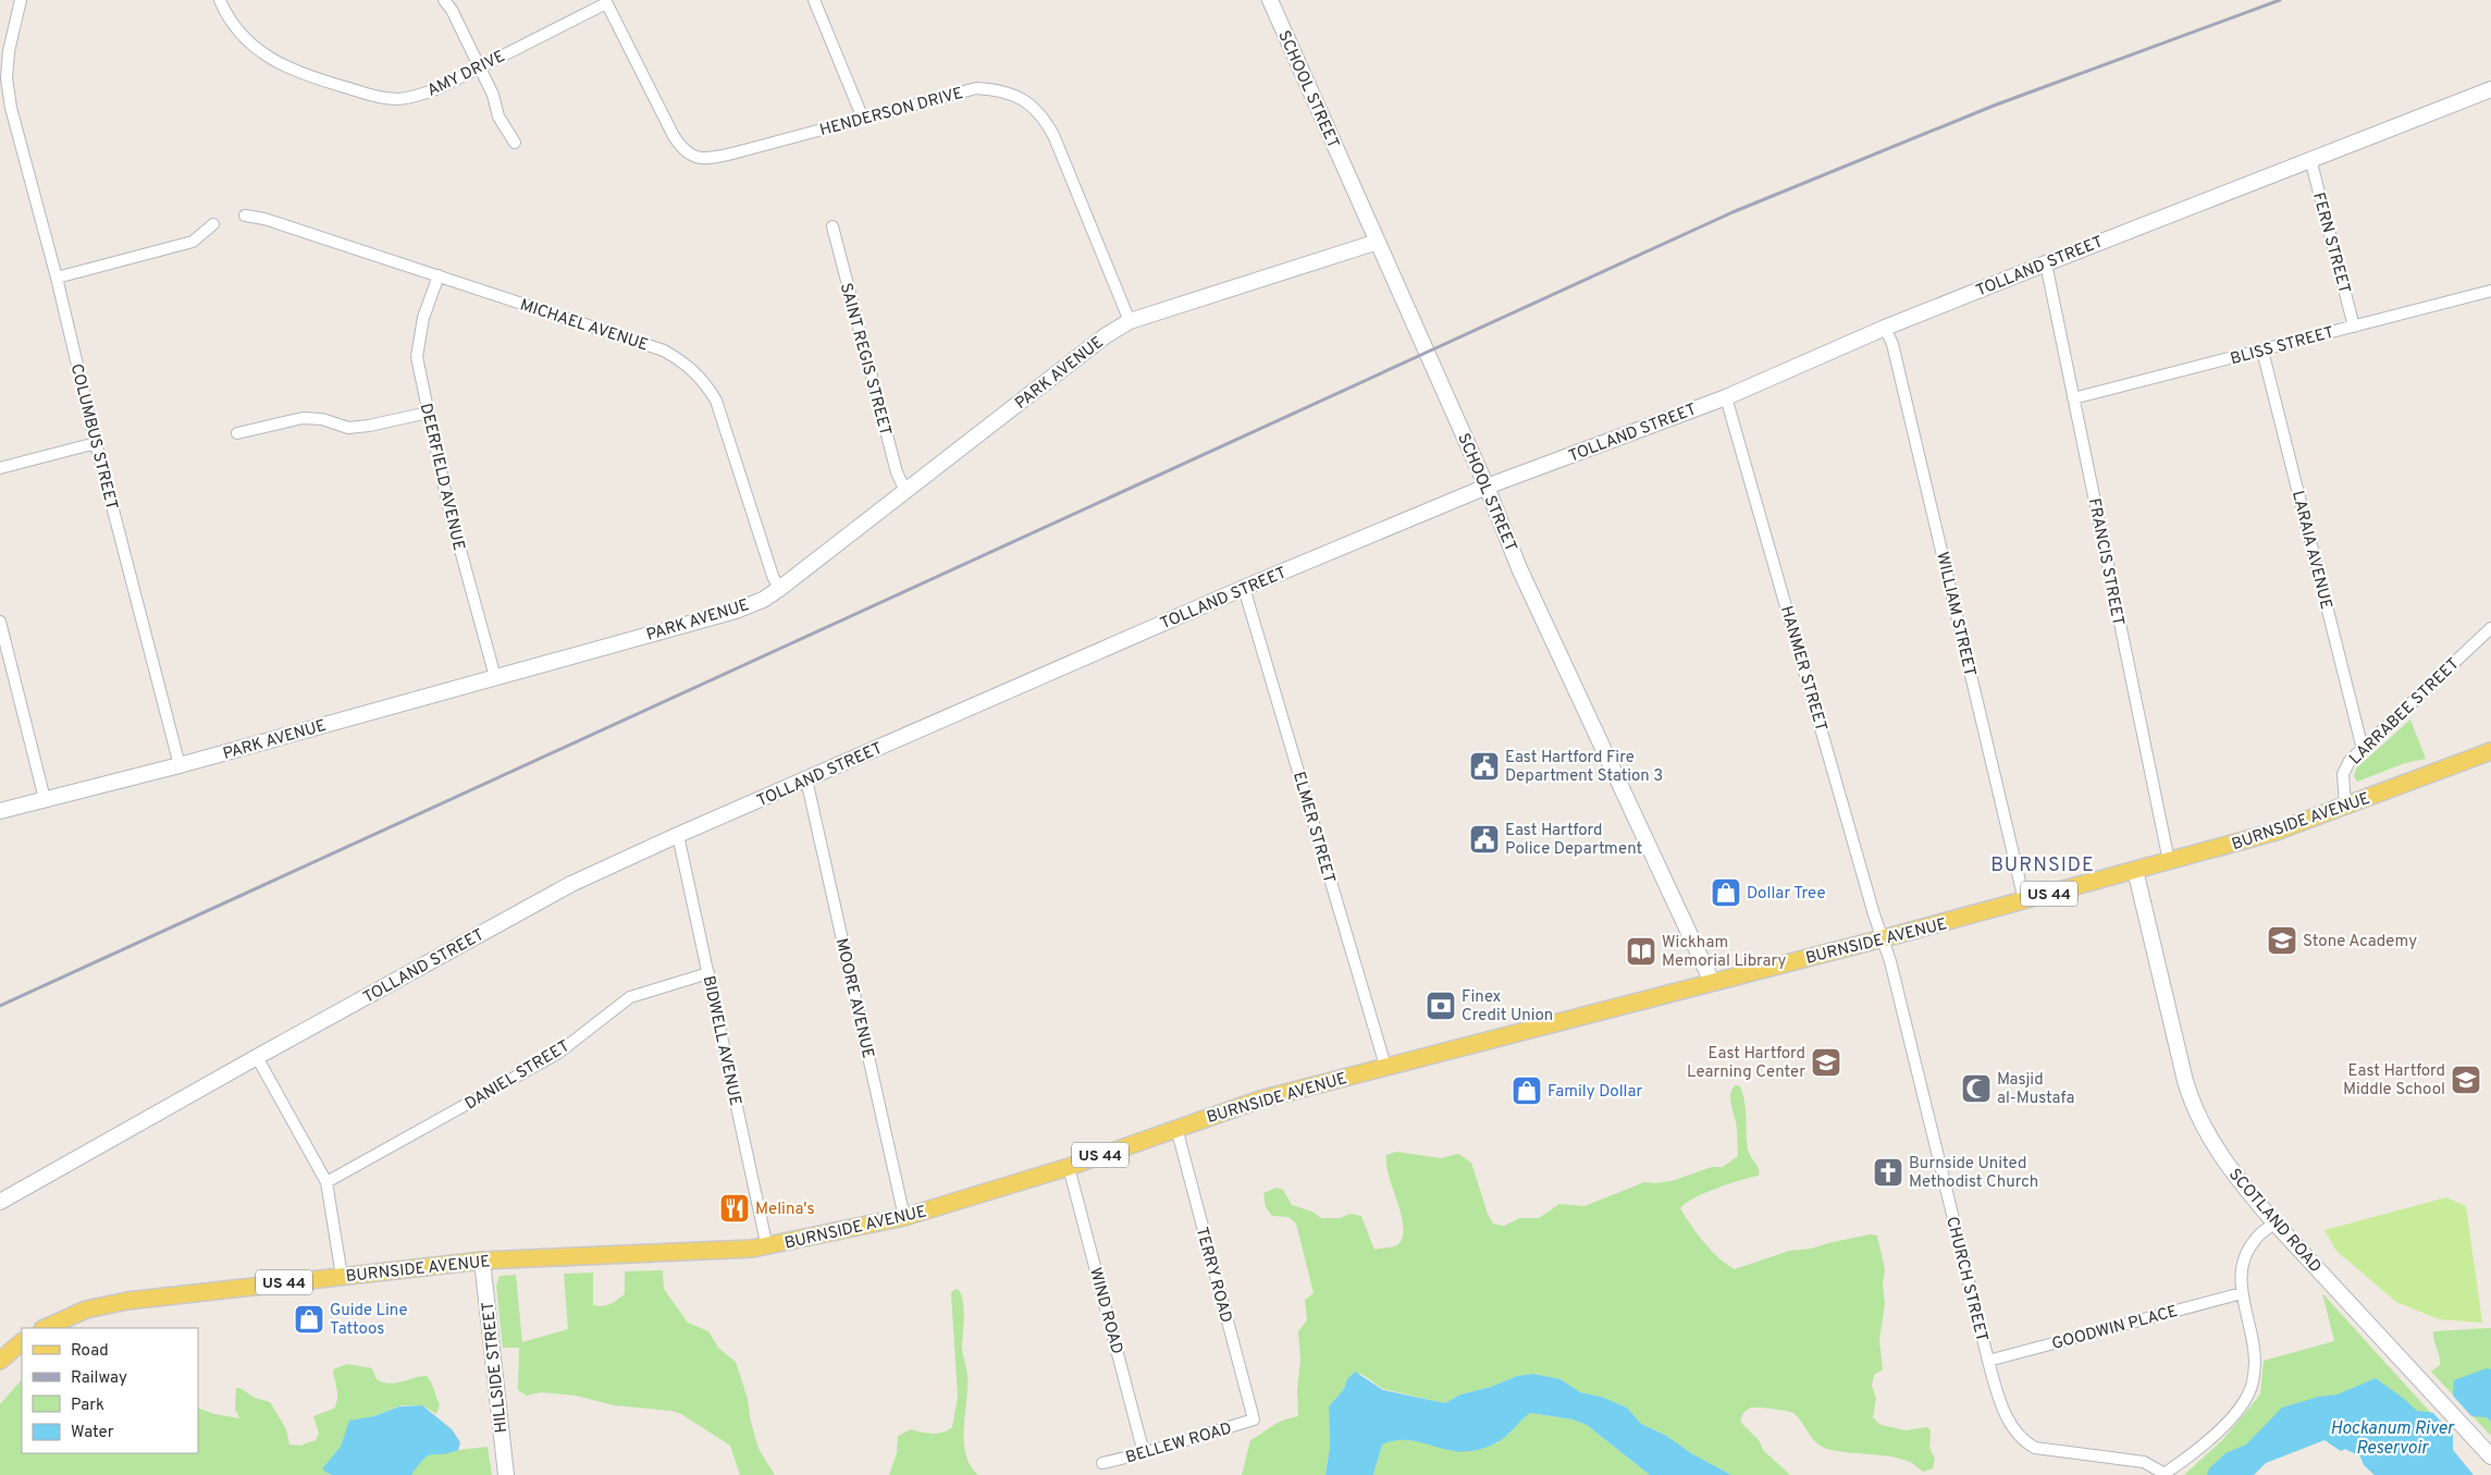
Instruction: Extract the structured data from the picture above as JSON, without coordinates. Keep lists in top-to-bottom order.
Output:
{
  "streets": {
    "main road": [
      "SCHOOL STREET",
      "TOLLAND STREET",
      "PARK AVENUE",
      "BURNSIDE AVENUE",
      "US 44",
      "SCOTLAND ROAD",
      "HILLSIDE STREET"
    ],
    "street": [
      "AMY DRIVE",
      "HENDERSON DRIVE",
      "FERN STREET",
      "MICHAEL AVENUE",
      "BLISS STREET",
      "SAINT REGIS STREET",
      "COLUMBUS STREET",
      "DEERFIELD AVENUE",
      "LARAIA AVENUE",
      "FRANCIS STREET",
      "WILLIAM STREET",
      "HANMER STREET",
      "LARRABEE STREET",
      "ELMER STREET",
      "MOORE AVENUE",
      "BIDWELL AVENUE",
      "DANIEL STREET",
      "TERRY ROAD",
      "CHURCH STREET",
      "WIND ROAD",
      "GOODWIN PLACE",
      "BELLEW ROAD"
    ]
  },
  "crossings": [
    ["AMY DRIVE", "HENDERSON DRIVE"],
    ["SCHOOL STREET", "TOLLAND STREET"],
    ["SCHOOL STREET", "PARK AVENUE"],
    ["SCHOOL STREET", "BURNSIDE AVENUE"],
    ["HENDERSON DRIVE", "PARK AVENUE"],
    ["FERN STREET", "TOLLAND STREET"],
    ["FERN STREET", "BLISS STREET"],
    ["TOLLAND STREET", "FRANCIS STREET"],
    ["TOLLAND STREET", "WILLIAM STREET"],
    ["TOLLAND STREET", "HANMER STREET"],
    ["TOLLAND STREET", "ELMER STREET"],
    ["TOLLAND STREET", "MOORE AVENUE"],
    ["TOLLAND STREET", "BIDWELL AVENUE"],
    ["MICHAEL AVENUE", "PARK AVENUE"],
    ["MICHAEL AVENUE", "DEERFIELD AVENUE"],
    ["BLISS STREET", "LARAIA AVENUE"],
    ["BLISS STREET", "FRANCIS STREET"],
    ["SAINT REGIS STREET", "PARK AVENUE"],
    ["PARK AVENUE", "COLUMBUS STREET"],
    ["PARK AVENUE", "DEERFIELD AVENUE"],
    ["LARAIA AVENUE", "LARRABEE STREET"],
    ["FRANCIS STREET", "BURNSIDE AVENUE"],
    ["WILLIAM STREET", "BURNSIDE AVENUE"],
    ["HANMER STREET", "BURNSIDE AVENUE"],
    ["HANMER STREET", "CHURCH STREET"],
    ["LARRABEE STREET", "BURNSIDE AVENUE"],
    ["BURNSIDE AVENUE", "ELMER STREET"],
    ["BURNSIDE AVENUE", "MOORE AVENUE"],
    ["BURNSIDE AVENUE", "BIDWELL AVENUE"],
    ["BURNSIDE AVENUE", "SCOTLAND ROAD"],
    ["BURNSIDE AVENUE", "TERRY ROAD"],
    ["BURNSIDE AVENUE", "CHURCH STREET"],
    ["BURNSIDE AVENUE", "WIND ROAD"],
    ["BURNSIDE AVENUE", "HILLSIDE STREET"],
    ["BIDWELL AVENUE", "DANIEL STREET"],
    ["TERRY ROAD", "BELLEW ROAD"],
    ["CHURCH STREET", "GOODWIN PLACE"],
    ["WIND ROAD", "BELLEW ROAD"]
  ],
  "districts": ["BURNSIDE"],
  "water": ["Hockanum River Reservoir"],
  "places": {
    "public building": ["East Hartford Fire Department Station 3", "East Hartford Police Department"],
    "shop": ["Dollar Tree", "Family Dollar", "Guide Line Tattoos"],
    "school or university": ["Stone Academy", "East Hartford Learning Center", "East Hartford Middle School"],
    "library": ["Wickham Memorial Library"],
    "bank": ["Finex Credit Union"],
    "mosque": ["Masjid al-Mustafa"],
    "church": ["Burnside United Methodist Church"],
    "restaurant": ["Melina's"]
  },
  "legend": [
    "Road",
    "Railway",
    "Park",
    "Water"
  ]
}
